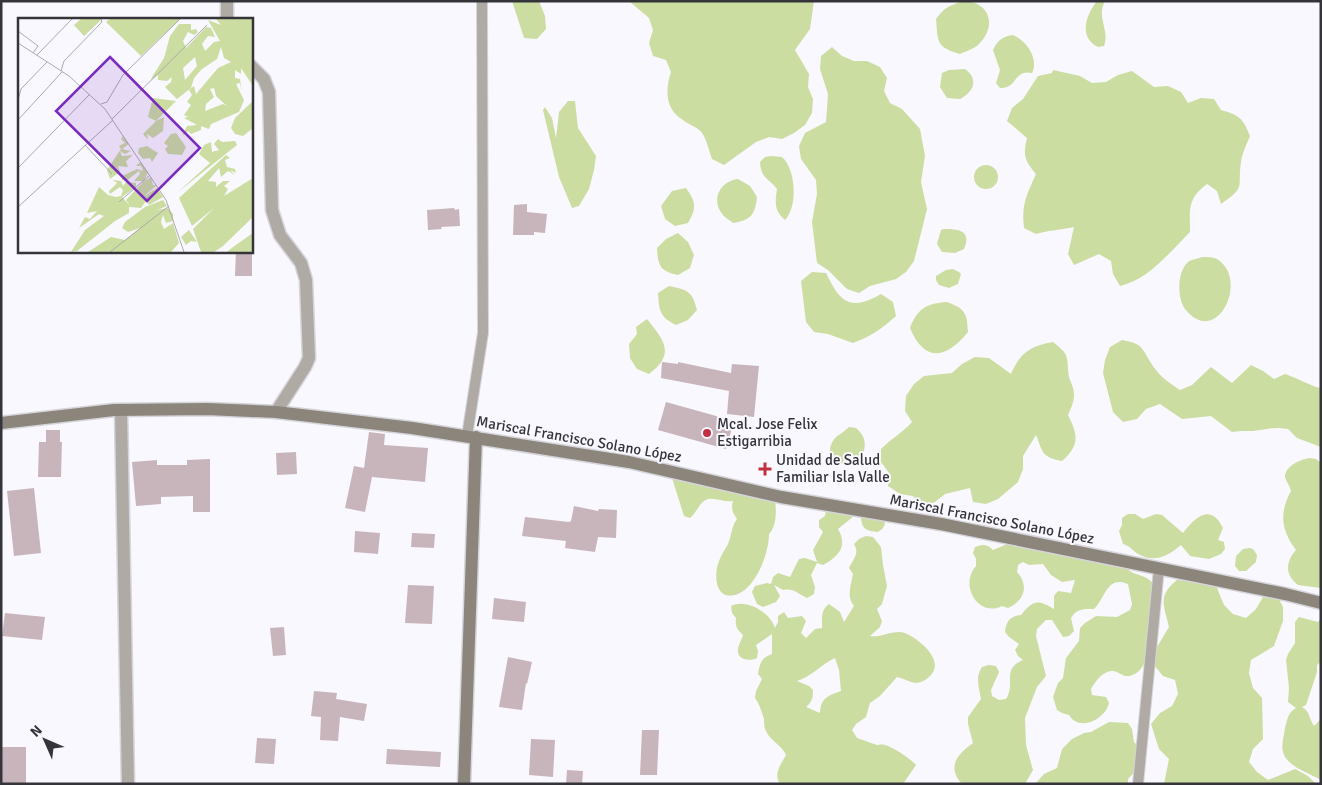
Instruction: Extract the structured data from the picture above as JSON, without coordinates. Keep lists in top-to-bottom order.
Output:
{
  "streets": {
    "street": ["Mariscal Francisco Solano López"]
  },
  "places": {
    "other": ["Mcal. Jose Felix Estigarribia"],
    "health": ["Unidad de Salud Familiar Isla Valle"]
  },
  "north": "top left"
}
